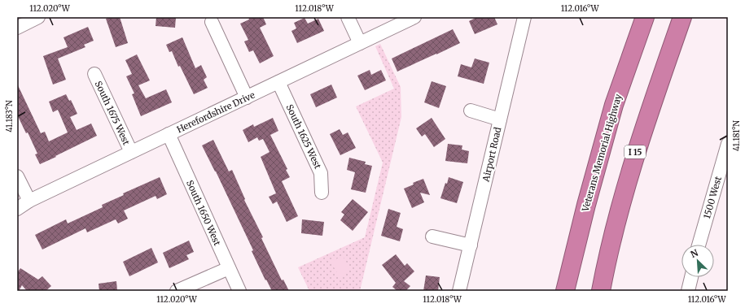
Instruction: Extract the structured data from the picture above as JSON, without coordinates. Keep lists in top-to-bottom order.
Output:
{
  "streets": {
    "highway": ["I 15", "Veterans Memorial Highway"],
    "street": [
      "Herefordshire Drive",
      "South 1675 West",
      "South 1625 West",
      "Airport Road",
      "1500 West",
      "South 1650 West"
    ]
  },
  "crossings": [
    ["Herefordshire Drive", "South 1675 West"],
    ["Herefordshire Drive", "South 1625 West"],
    ["Herefordshire Drive", "South 1650 West"]
  ],
  "north": "top left",
  "coordinates": [
    "112.020°W",
    "112.018°W",
    "112.016°W",
    "41.183°N",
    "41.181°N"
  ]
}
